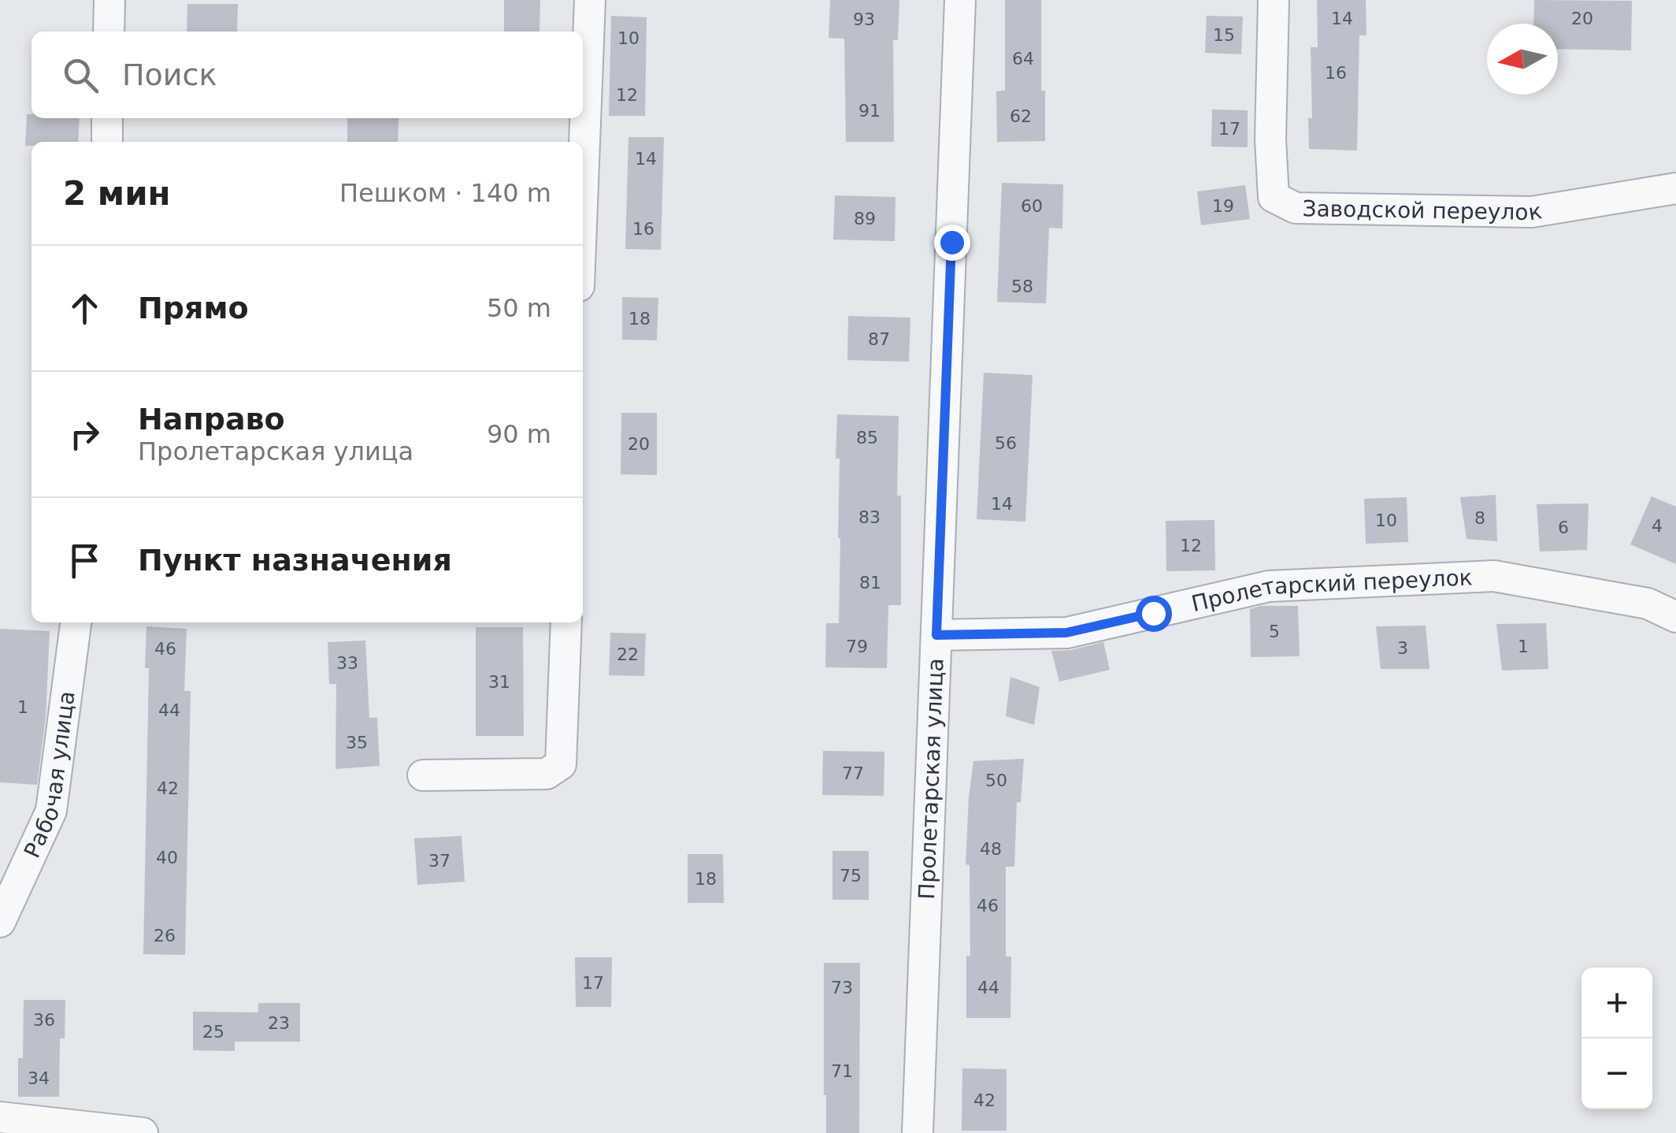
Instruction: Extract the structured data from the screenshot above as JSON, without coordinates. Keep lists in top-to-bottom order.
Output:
{
  "streets": {
    "street": [
      "Заводской переулок",
      "Пролетарский переулок",
      "Рабочая улица",
      "Пролетарская улица"
    ]
  },
  "crossings": [
    ["Пролетарский переулок", "Пролетарская улица"]
  ],
  "house_numbers": [
    "14",
    "20",
    "93",
    "15",
    "10",
    "64",
    "16",
    "12",
    "91",
    "62",
    "17",
    "14",
    "60",
    "19",
    "89",
    "16",
    "58",
    "18",
    "87",
    "85",
    "56",
    "20",
    "14",
    "83",
    "8",
    "10",
    "4",
    "6",
    "12",
    "81",
    "5",
    "79",
    "1",
    "3",
    "46",
    "22",
    "33",
    "31",
    "1",
    "44",
    "35",
    "77",
    "50",
    "42",
    "48",
    "40",
    "37",
    "75",
    "18",
    "46",
    "26",
    "17",
    "73",
    "44",
    "36",
    "23",
    "25",
    "71",
    "34",
    "42"
  ],
  "north": "left",
  "page": {
    "search": "Поиск",
    "heading": ["2 мин", "Пешком · 140 m"],
    "list": [
      ["Прямо", "50 m"],
      ["Направо", "Пролетарская улица", "90 m"],
      "Пункт назначения"
    ],
    "map_buttons": ["+", "−"]
  }
}
